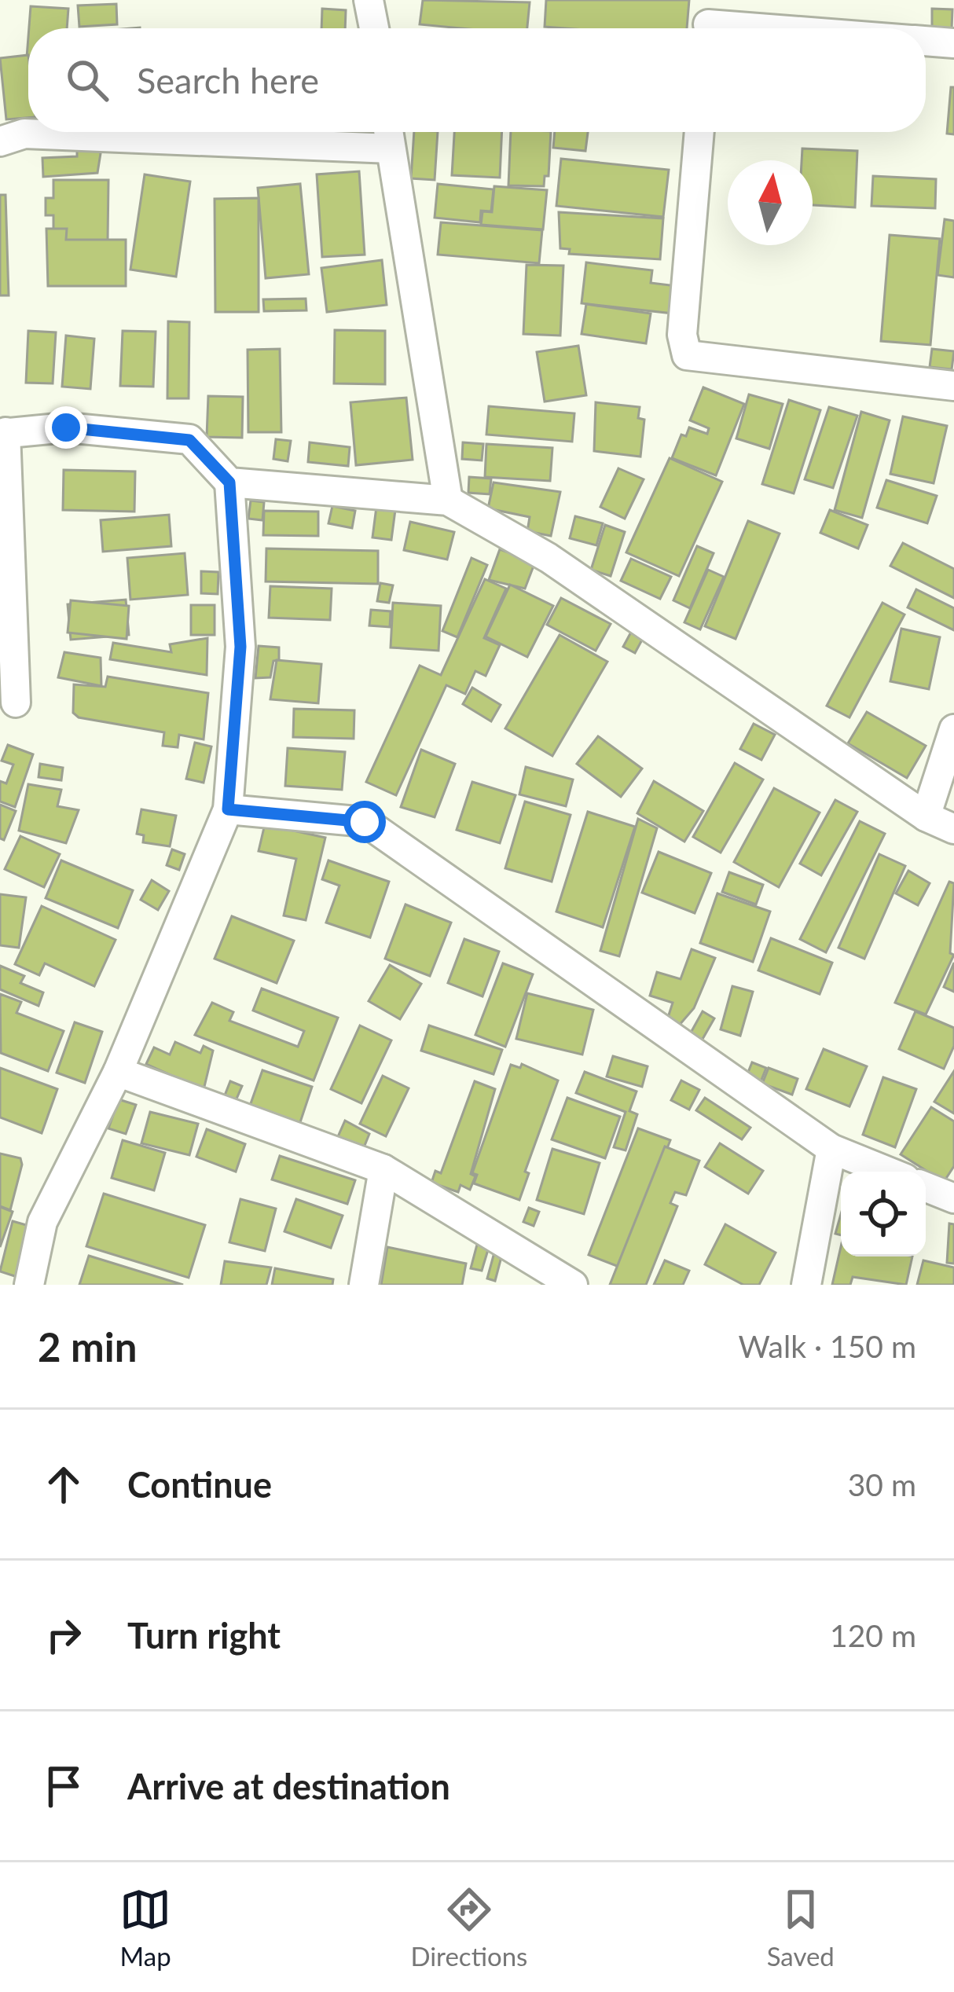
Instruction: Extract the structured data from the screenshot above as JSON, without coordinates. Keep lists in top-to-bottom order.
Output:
{
  "north": "top",
  "page": {
    "search": "Search here",
    "heading": ["2 min", "Walk · 150 m"],
    "list": [
      ["Continue", "30 m"],
      ["Turn right", "120 m"],
      "Arrive at destination"
    ],
    "nav": ["Map", "Directions", "Saved"]
  }
}
